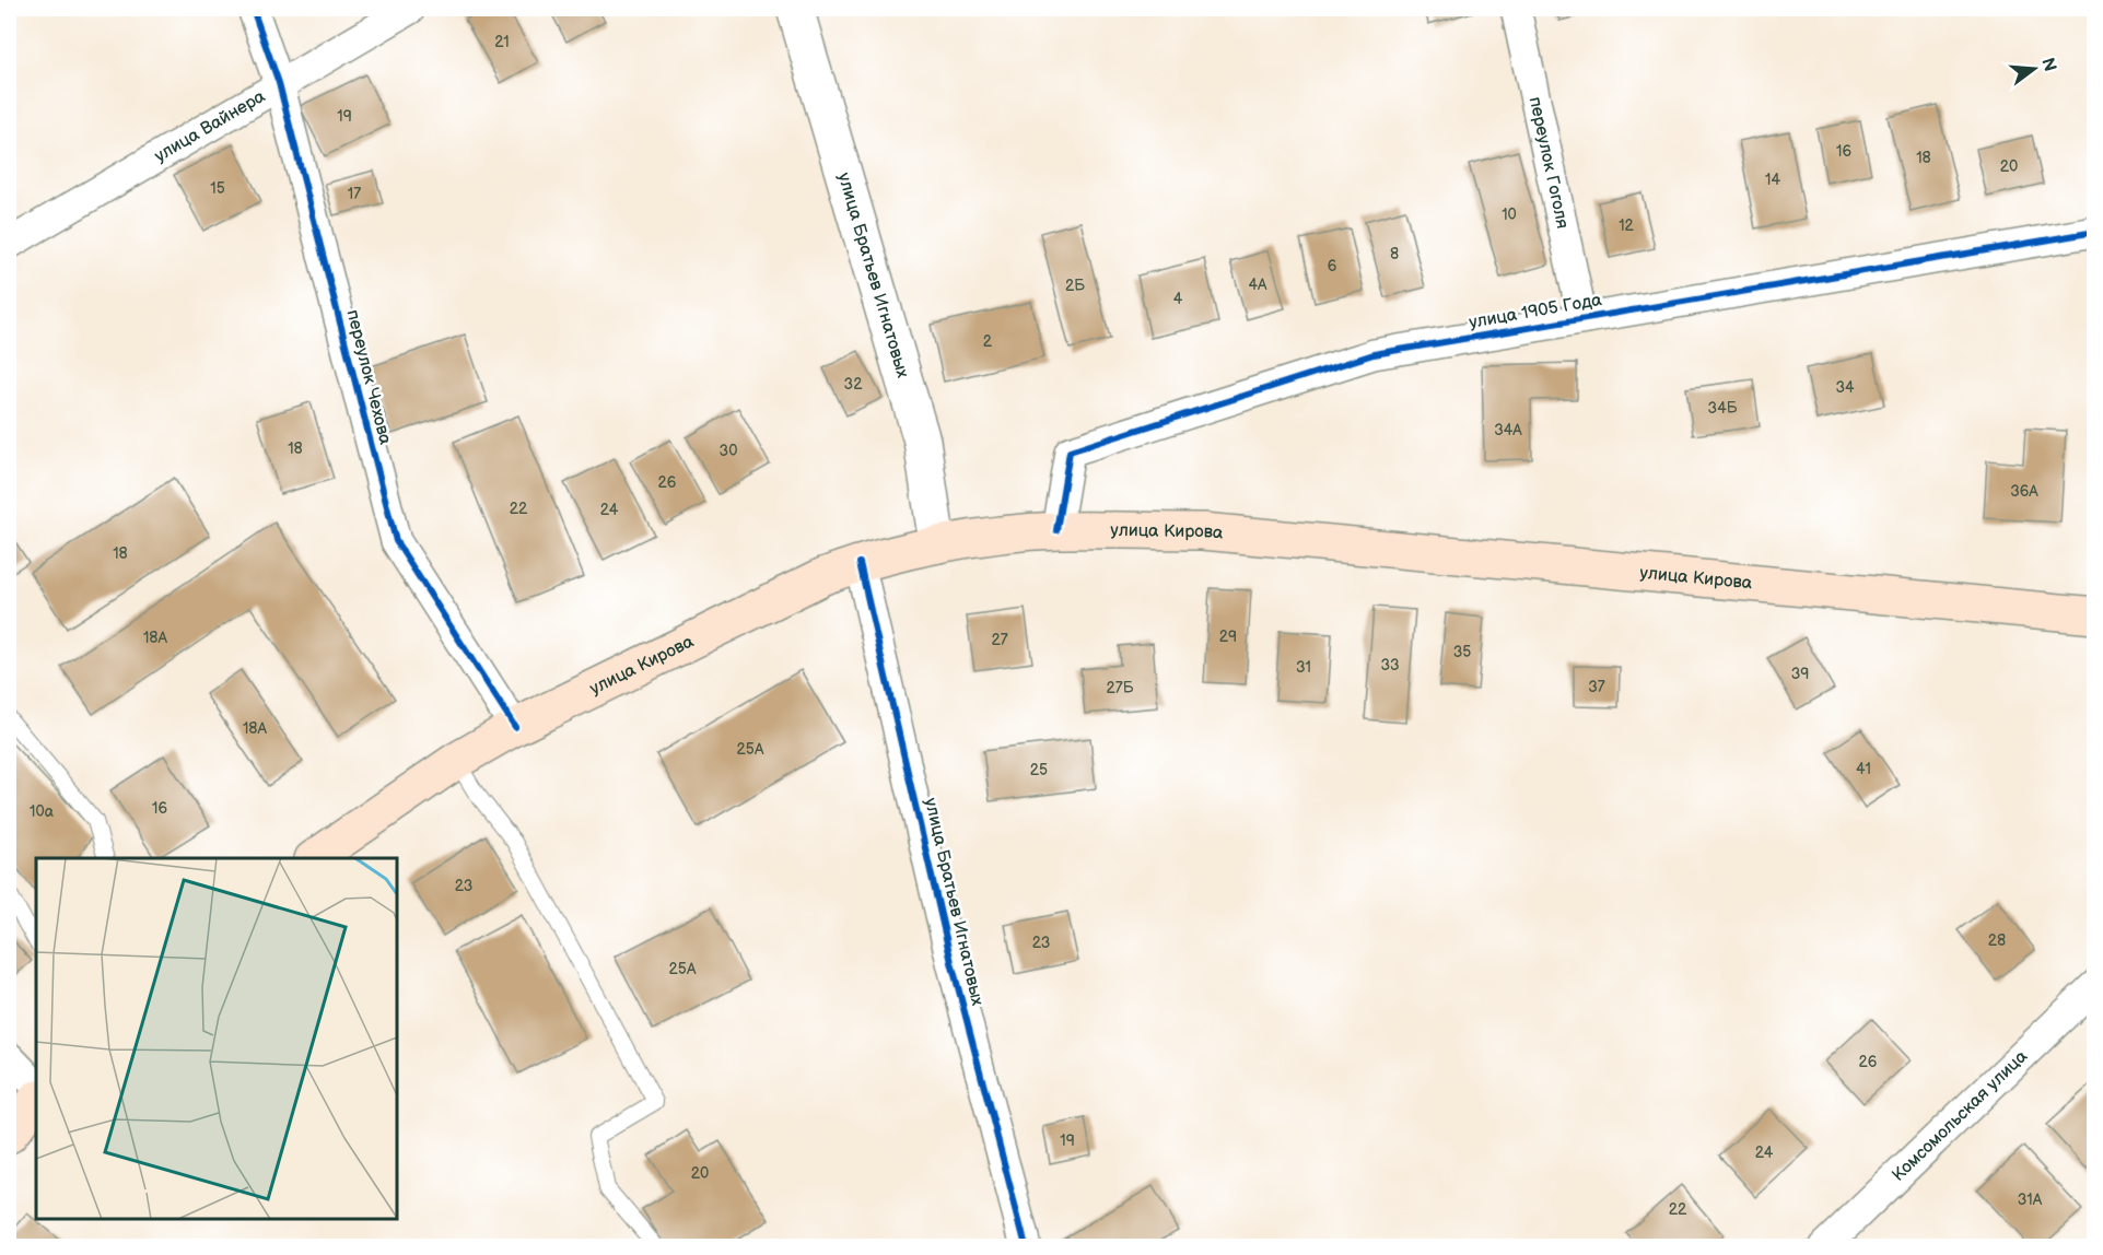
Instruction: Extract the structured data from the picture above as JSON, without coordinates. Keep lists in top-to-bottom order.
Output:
{
  "streets": {
    "main road": ["улица Кирова"],
    "street": [
      "улица Вайнера",
      "переулок Гоголя",
      "улица Братьев Игнатовых",
      "улица 1905 Года",
      "переулок Чехова",
      "Комсомольская улица"
    ]
  },
  "crossings": [
    ["улица Вайнера", "переулок Чехова"],
    ["переулок Гоголя", "улица 1905 Года"],
    ["улица Братьев Игнатовых", "улица Кирова"],
    ["улица 1905 Года", "улица Кирова"],
    ["переулок Чехова", "улица Кирова"]
  ],
  "house_numbers": [
    "21",
    "19",
    "16",
    "18",
    "20",
    "14",
    "15",
    "17",
    "10",
    "12",
    "8",
    "6",
    "4А",
    "2Б",
    "4",
    "2",
    "32",
    "34",
    "34Б",
    "34А",
    "18",
    "30",
    "26",
    "36А",
    "22",
    "24",
    "18",
    "29",
    "18А",
    "27",
    "35",
    "33",
    "31",
    "39",
    "37",
    "27Б",
    "18А",
    "25А",
    "41",
    "25",
    "16",
    "10а",
    "23",
    "28",
    "23",
    "25А",
    "26",
    "19",
    "24",
    "20",
    "31А",
    "22"
  ],
  "north": "right"
}
